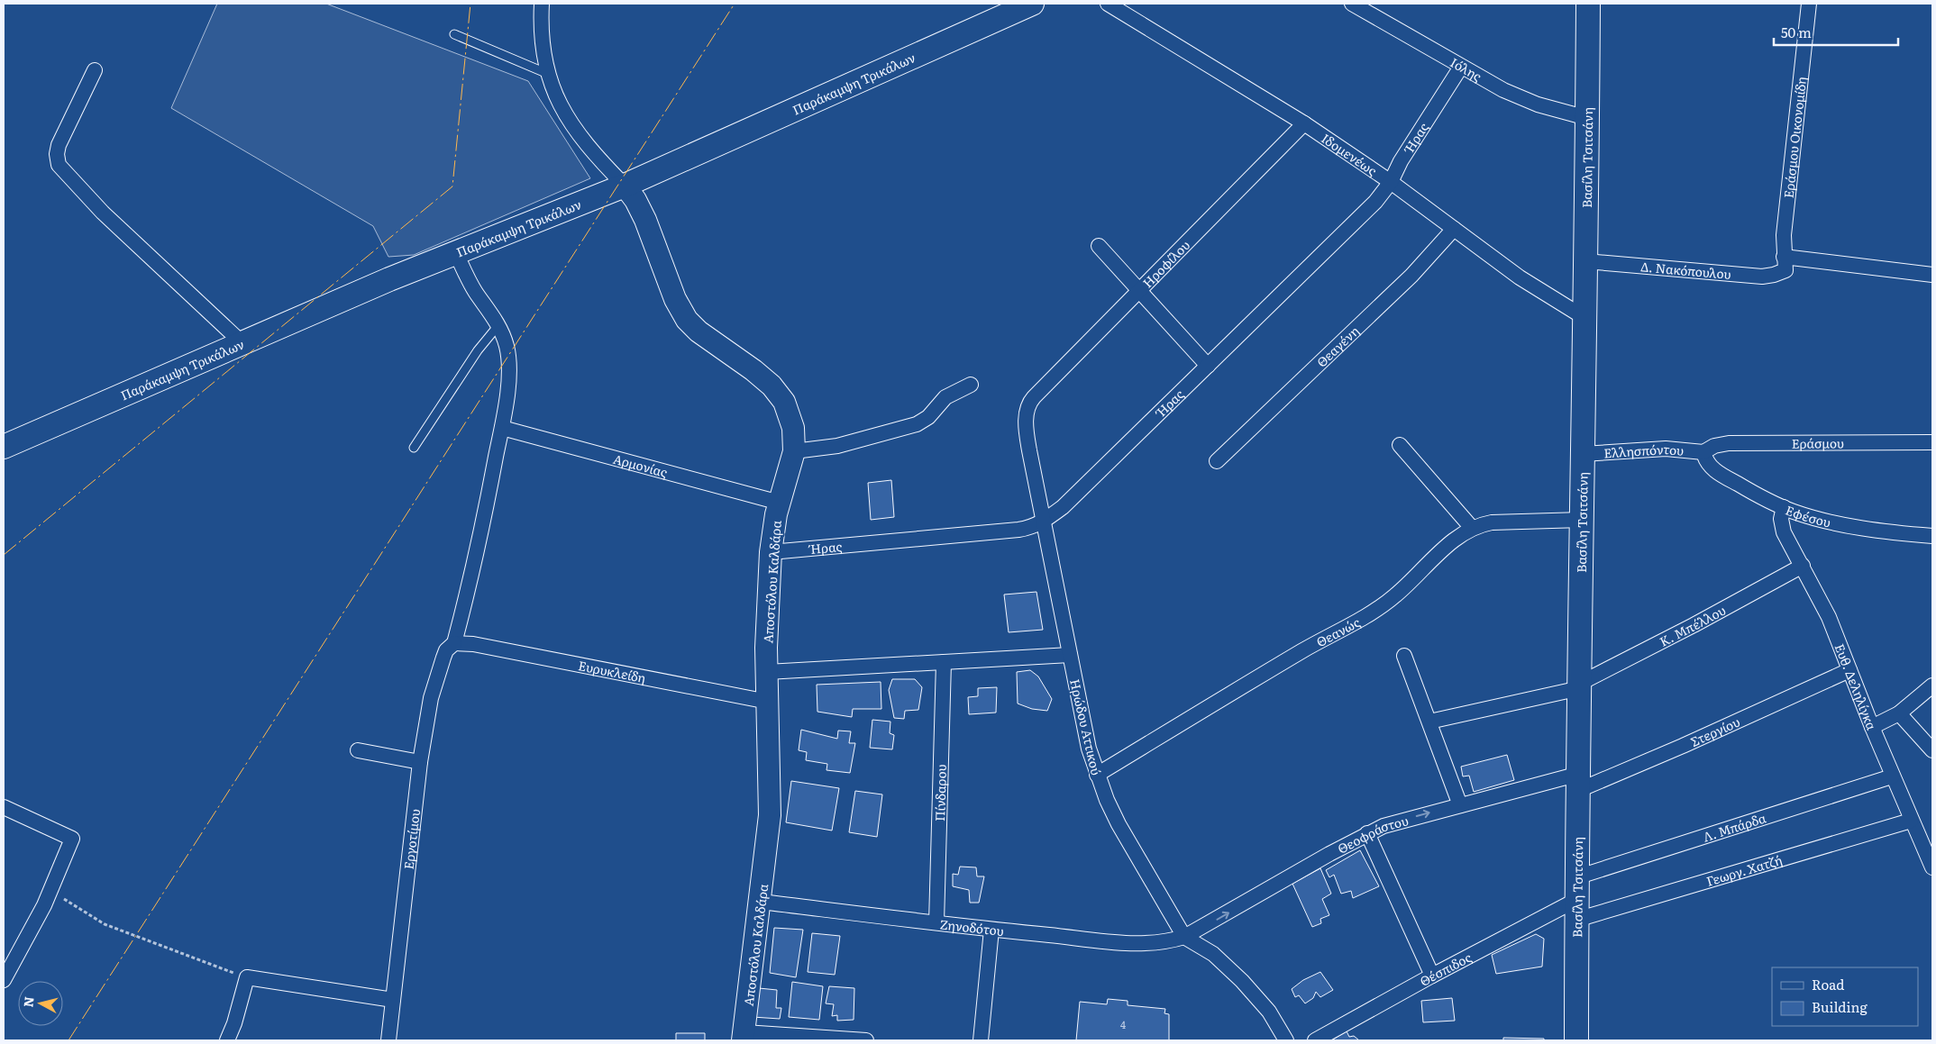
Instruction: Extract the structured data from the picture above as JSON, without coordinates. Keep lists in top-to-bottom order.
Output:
{
  "streets": {
    "main road": ["Παράκαμψη Τρικάλων", "Βασίλη Τσιτσάνη"],
    "street": [
      "Ιόλης",
      "Ήρας",
      "Εράσμου Οικονομίδη",
      "Ιδομενέως",
      "Ηροφίλου",
      "Δ. Νακόπουλου",
      "Θεαγένη",
      "Εράσμου",
      "Ελλησπόντου",
      "Αρμονίας",
      "Εφέσου",
      "Αποστόλου Καλδάρα",
      "Κ. Μπέλλου",
      "Θεανώς",
      "Ευρυκλείδη",
      "Ευθ. Δεληλίγκα",
      "Ηρώδου Αττικού",
      "Στεργίου",
      "Πίνδαρου",
      "Λ. Μπάρδα",
      "Θεοφράστου",
      "Εργοτίμου",
      "Γεωργ. Χατζή",
      "Ζηνοδότου",
      "Θέσπιδος"
    ]
  },
  "crossings": [
    ["Ιόλης", "Ήρας"],
    ["Ιόλης", "Βασίλη Τσιτσάνη"],
    ["Παράκαμψη Τρικάλων", "Αποστόλου Καλδάρα"],
    ["Παράκαμψη Τρικάλων", "Εργοτίμου"],
    ["Ήρας", "Ιδομενέως"],
    ["Ήρας", "Αποστόλου Καλδάρα"],
    ["Ήρας", "Ηρώδου Αττικού"],
    ["Εράσμου Οικονομίδη", "Δ. Νακόπουλου"],
    ["Ιδομενέως", "Βασίλη Τσιτσάνη"],
    ["Ιδομενέως", "Ηροφίλου"],
    ["Ιδομενέως", "Θεαγένη"],
    ["Βασίλη Τσιτσάνη", "Δ. Νακόπουλου"],
    ["Βασίλη Τσιτσάνη", "Ελλησπόντου"],
    ["Βασίλη Τσιτσάνη", "Κ. Μπέλλου"],
    ["Βασίλη Τσιτσάνη", "Θεανώς"],
    ["Βασίλη Τσιτσάνη", "Στεργίου"],
    ["Βασίλη Τσιτσάνη", "Λ. Μπάρδα"],
    ["Βασίλη Τσιτσάνη", "Θεοφράστου"],
    ["Βασίλη Τσιτσάνη", "Γεωργ. Χατζή"],
    ["Βασίλη Τσιτσάνη", "Θέσπιδος"],
    ["Ηροφίλου", "Ηρώδου Αττικού"],
    ["Εράσμου", "Ελλησπόντου"],
    ["Εράσμου", "Εφέσου"],
    ["Ελλησπόντου", "Εφέσου"],
    ["Αρμονίας", "Αποστόλου Καλδάρα"],
    ["Αρμονίας", "Εργοτίμου"],
    ["Εφέσου", "Ευθ. Δεληλίγκα"],
    ["Αποστόλου Καλδάρα", "Ευρυκλείδη"],
    ["Αποστόλου Καλδάρα", "Ζηνοδότου"],
    ["Κ. Μπέλλου", "Ευθ. Δεληλίγκα"],
    ["Θεανώς", "Ηρώδου Αττικού"],
    ["Ευρυκλείδη", "Εργοτίμου"],
    ["Ευθ. Δεληλίγκα", "Στεργίου"],
    ["Ευθ. Δεληλίγκα", "Λ. Μπάρδα"],
    ["Ευθ. Δεληλίγκα", "Γεωργ. Χατζή"],
    ["Ηρώδου Αττικού", "Θεοφράστου"],
    ["Ηρώδου Αττικού", "Ζηνοδότου"],
    ["Στεργίου", "Θεοφράστου"],
    ["Πίνδαρου", "Ζηνοδότου"],
    ["Λ. Μπάρδα", "Γεωργ. Χατζή"],
    ["Λ. Μπάρδα", "Θέσπιδος"],
    ["Θεοφράστου", "Ζηνοδότου"],
    ["Γεωργ. Χατζή", "Θέσπιδος"]
  ],
  "one_way": ["Θεοφράστου"],
  "house_numbers": ["4"],
  "legend": ["Road", "Building"],
  "scale_bar": "50 m",
  "north": "left"
}
